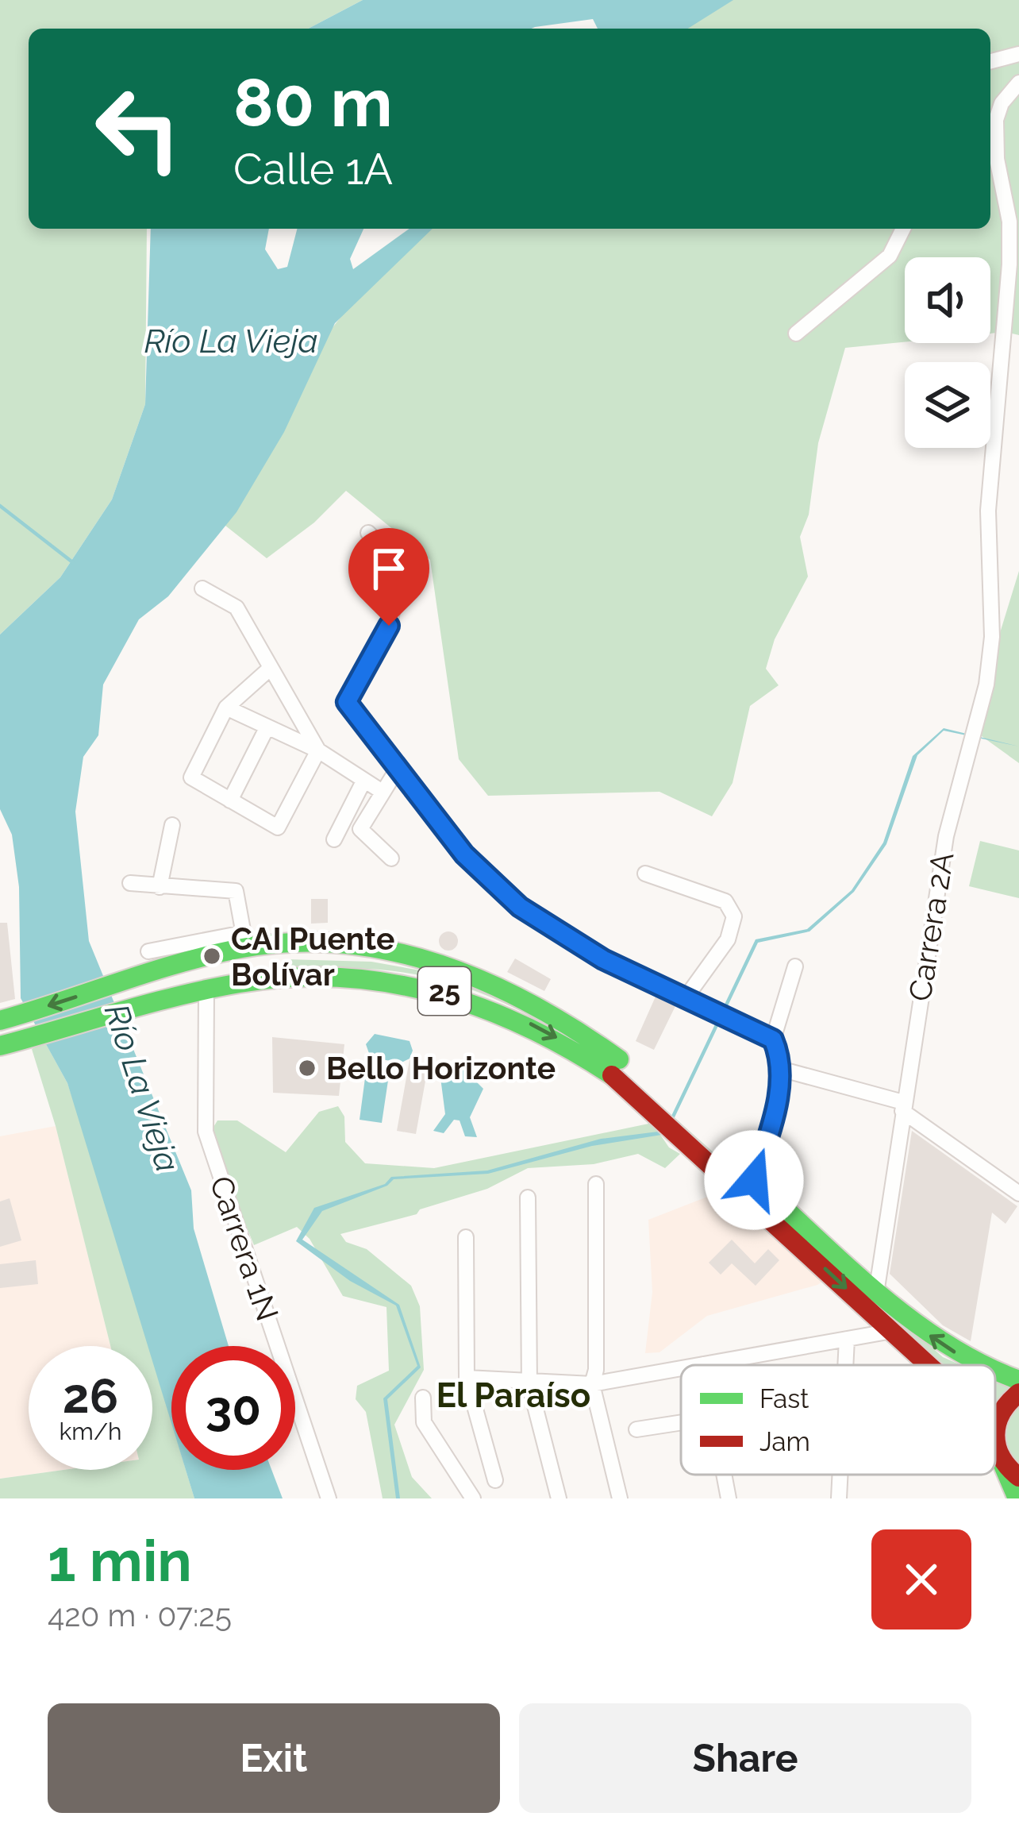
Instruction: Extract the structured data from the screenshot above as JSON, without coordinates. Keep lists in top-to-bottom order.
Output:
{
  "streets": {
    "main road": ["25"],
    "street": ["Carrera 2A", "Carrera 1N"]
  },
  "crossings": [
    ["Carrera 2A", "25"],
    ["25", "Carrera 1N"]
  ],
  "districts": ["El Paraíso"],
  "water": ["Río La Vieja"],
  "places": ["CAI Puente Bolívar", "Bello Horizonte"],
  "legend": ["Fast", "Jam"],
  "page": {
    "turn": ["80 m", "Calle 1A"],
    "speed": "26 km/h",
    "limit": "30",
    "heading": ["1 min", "420 m · 07:25"],
    "buttons": ["Exit", "Share"]
  }
}
